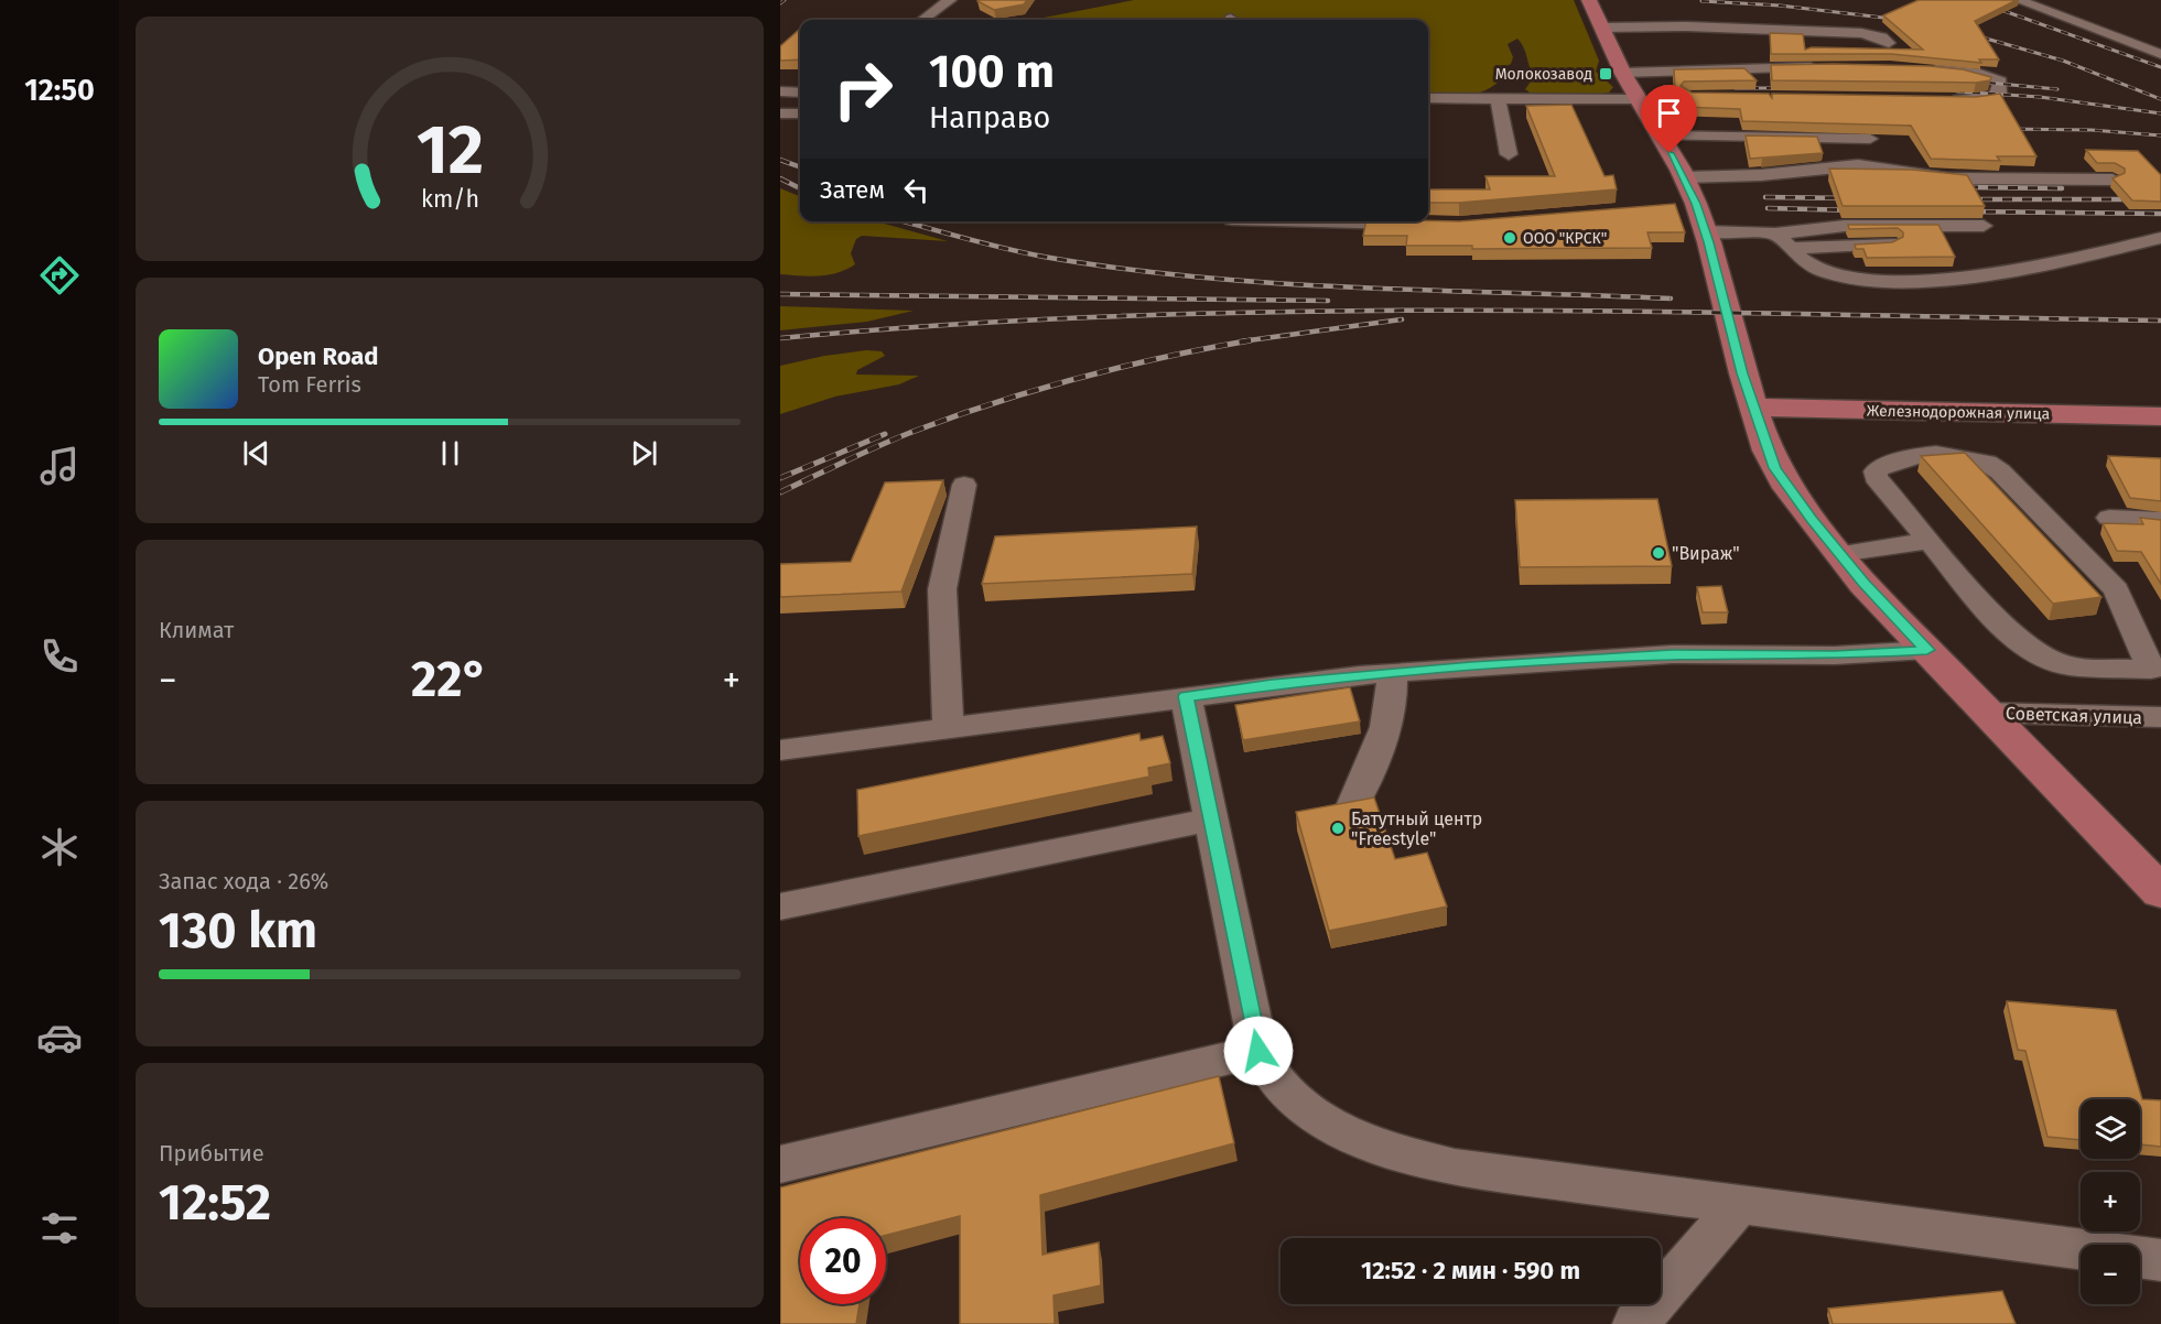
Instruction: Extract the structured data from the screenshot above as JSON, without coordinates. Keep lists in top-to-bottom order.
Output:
{
  "streets": {
    "main road": ["Железнодорожная улица"],
    "street": ["Советская улица"]
  },
  "places": {
    "transit": ["Молокозавод"],
    "other": ["ООО \"КРСК\"", "\"Вираж\"", "Батутный центр \"Freestyle\""]
  },
  "page": {
    "tabs": "12:50",
    "turn": ["100 m", "Направо"],
    "then": "Затем",
    "song": ["Open Road", "Tom Ferris"],
    "tile": [
      "Климат",
      ["Запас хода · 26%", "130 km"],
      ["Прибытие", "12:52"]
    ],
    "heat": ["−", "22°", "+"],
    "map_buttons": ["+", "−"],
    "limit": "20",
    "trip": "12:52 · 2 мин · 590 m",
    "gauge": ["12", "km/h"]
  }
}
